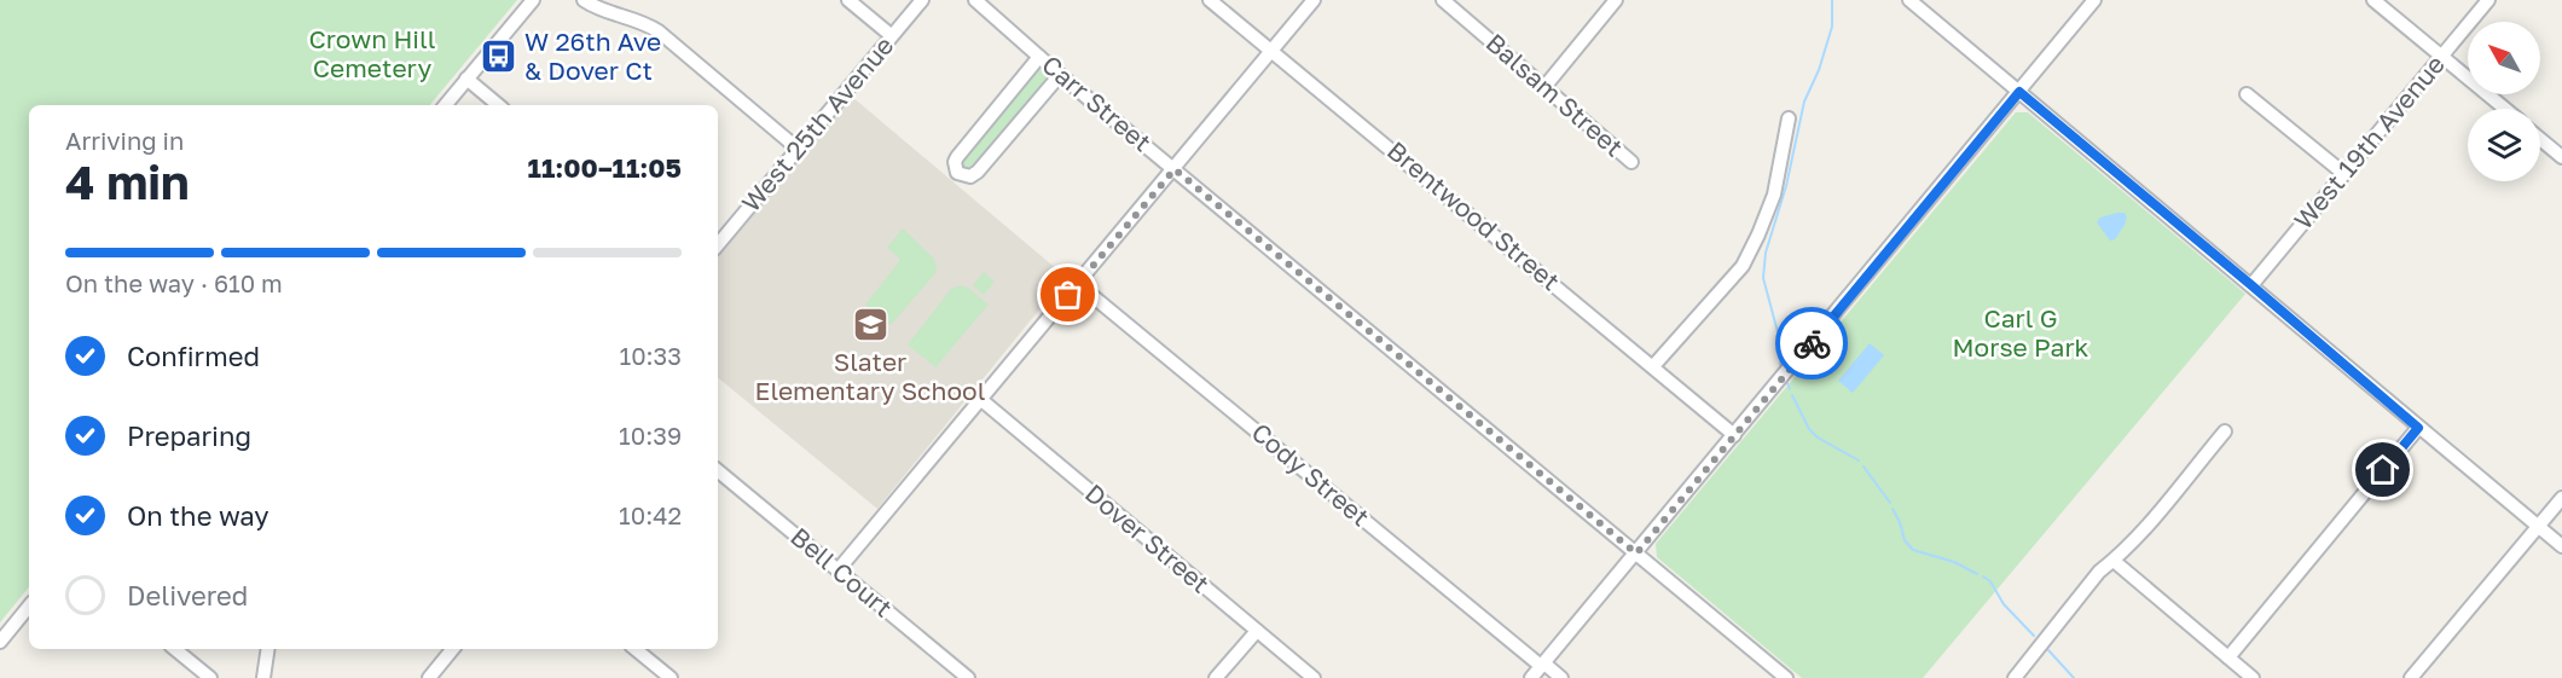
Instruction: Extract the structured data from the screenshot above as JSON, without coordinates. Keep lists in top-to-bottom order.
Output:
{
  "streets": {
    "street": [
      "Balsam Street",
      "Carr Street",
      "West 25th Avenue",
      "West 19th Avenue",
      "Brentwood Street",
      "Cody Street",
      "Dover Street",
      "Bell Court"
    ]
  },
  "parks": ["Crown Hill Cemetery", "Carl G Morse Park"],
  "places": {
    "bus stop": ["W 26th Ave & Dover Ct"],
    "school or university": ["Slater Elementary School"]
  },
  "north": "top left",
  "page": {
    "heading": ["4 min", "Arriving in", "11:00–11:05"],
    "bar": "On the way · 610 m",
    "list": [
      ["Confirmed", "10:33"],
      ["Preparing", "10:39"],
      ["On the way", "10:42"],
      "Delivered"
    ]
  }
}
